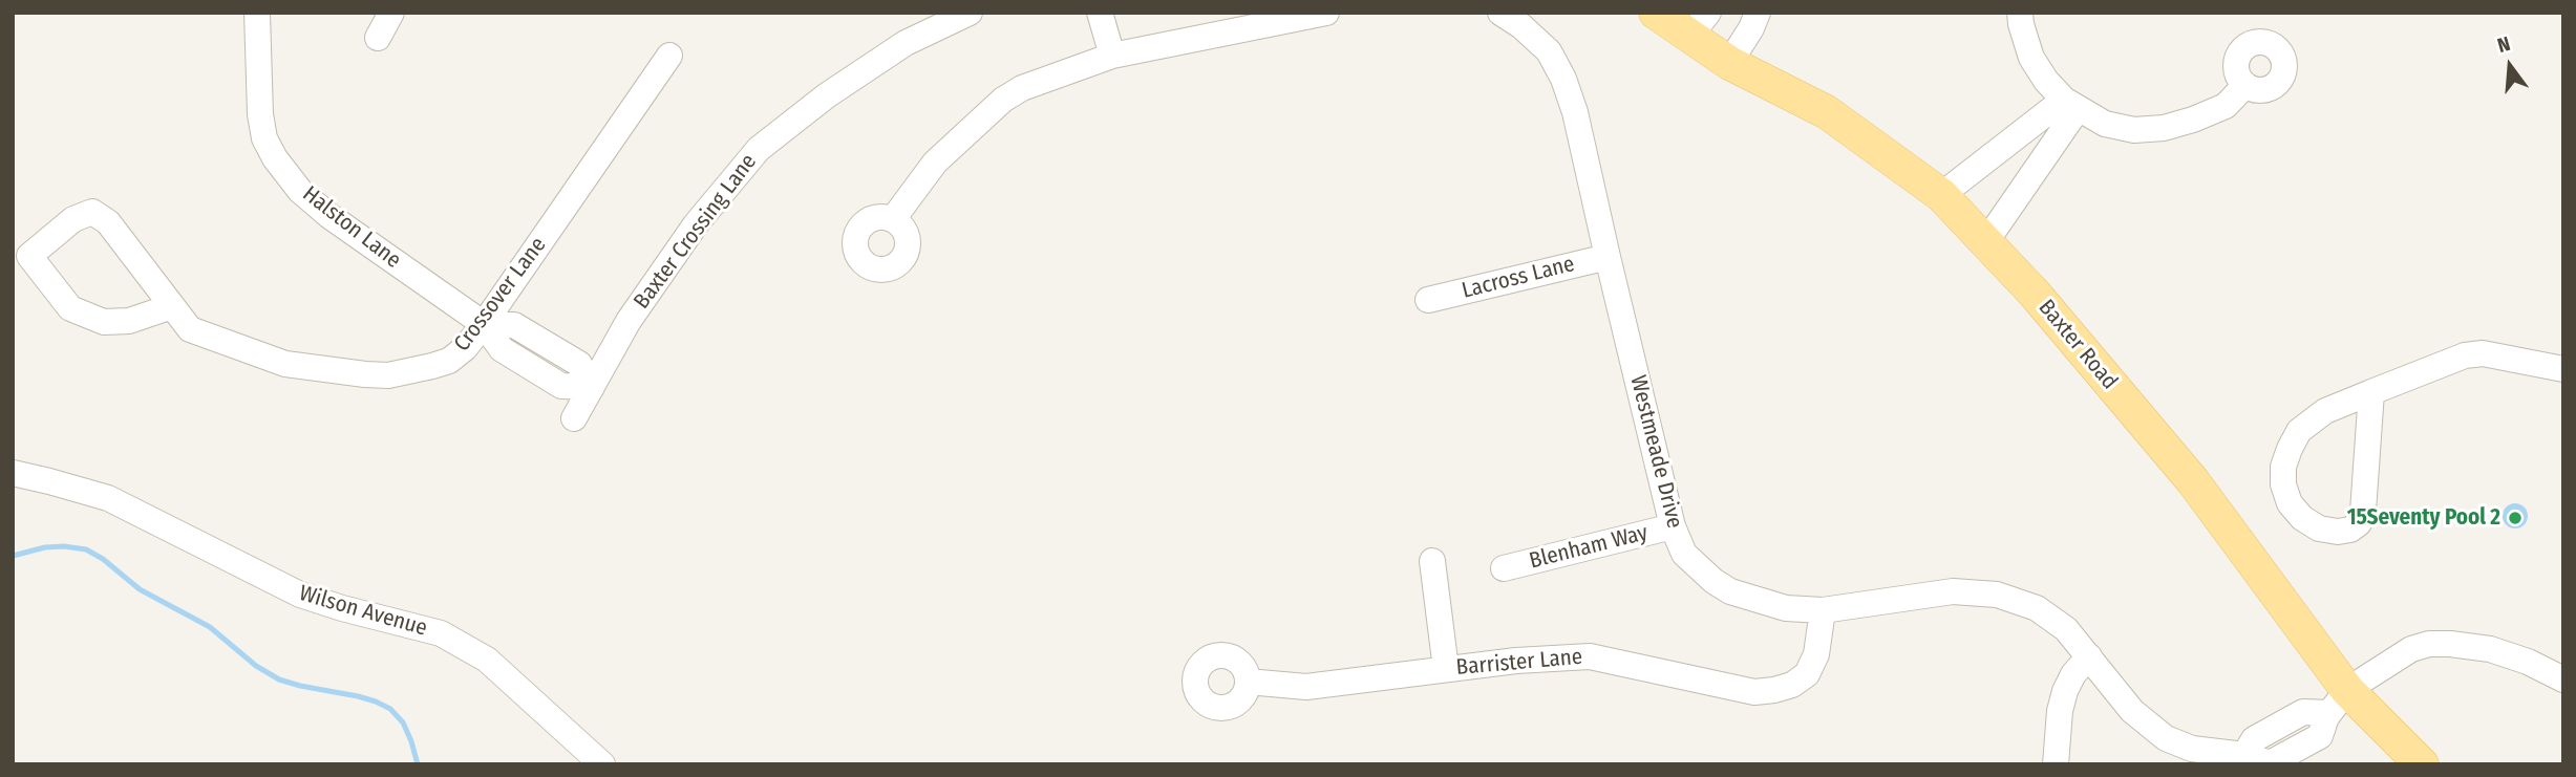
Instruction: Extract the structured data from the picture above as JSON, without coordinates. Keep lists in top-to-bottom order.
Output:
{
  "streets": {
    "main road": ["Baxter Road"],
    "street": [
      "Halston Lane",
      "Baxter Crossing Lane",
      "Lacross Lane",
      "Crossover Lane",
      "Westmeade Drive",
      "Blenham Way",
      "Wilson Avenue",
      "Barrister Lane"
    ]
  },
  "crossings": [
    ["Halston Lane", "Baxter Crossing Lane"],
    ["Halston Lane", "Crossover Lane"],
    ["Lacross Lane", "Westmeade Drive"],
    ["Baxter Road", "Westmeade Drive"],
    ["Westmeade Drive", "Blenham Way"],
    ["Westmeade Drive", "Barrister Lane"]
  ],
  "places": ["15Seventy Pool 2"],
  "north": "top"
}
